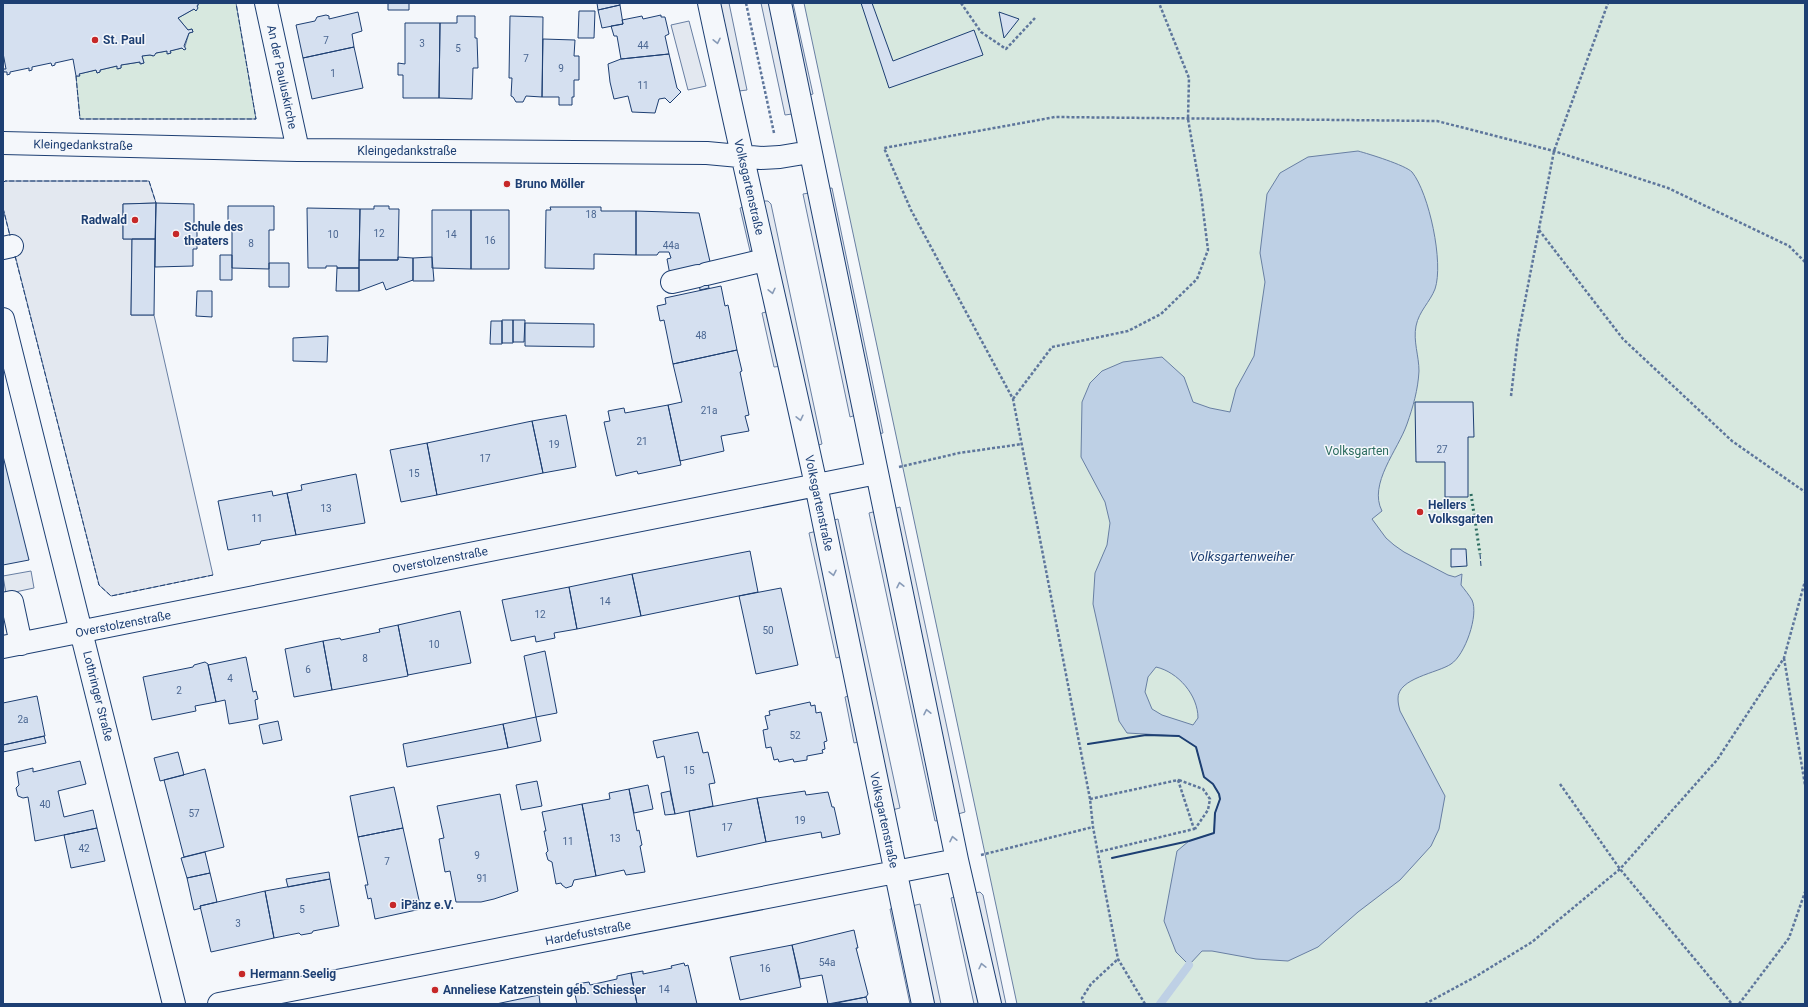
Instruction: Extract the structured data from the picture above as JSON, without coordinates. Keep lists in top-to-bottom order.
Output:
{
  "streets": {
    "street": [
      "An der Pauluskirche",
      "Kleingedankstraße",
      "Volksgartenstraße",
      "Overstolzenstraße",
      "Lothringer Straße",
      "Hardefuststraße"
    ]
  },
  "crossings": [
    ["An der Pauluskirche", "Kleingedankstraße"],
    ["Kleingedankstraße", "Volksgartenstraße"],
    ["Volksgartenstraße", "Overstolzenstraße"],
    ["Volksgartenstraße", "Hardefuststraße"],
    ["Overstolzenstraße", "Lothringer Straße"]
  ],
  "water": ["Volksgartenweiher"],
  "parks": ["Volksgarten"],
  "places": [
    "St. Paul",
    "Bruno Möller",
    "Radwald",
    "Schule des theaters",
    "Hellers Volksgarten",
    "iPänz e.V.",
    "Hermann Seelig",
    "Anneliese Katzenstein geb. Schiesser"
  ],
  "house_numbers": [
    "7",
    "3",
    "44",
    "5",
    "7",
    "9",
    "1",
    "11",
    "18",
    "12",
    "10",
    "14",
    "16",
    "8",
    "44a",
    "48",
    "21a",
    "21",
    "19",
    "27",
    "17",
    "15",
    "13",
    "11",
    "14",
    "12",
    "50",
    "10",
    "8",
    "6",
    "4",
    "2",
    "2a",
    "52",
    "15",
    "40",
    "57",
    "19",
    "17",
    "13",
    "11",
    "42",
    "9",
    "7",
    "91",
    "5",
    "3",
    "54a",
    "16",
    "14"
  ]
}
